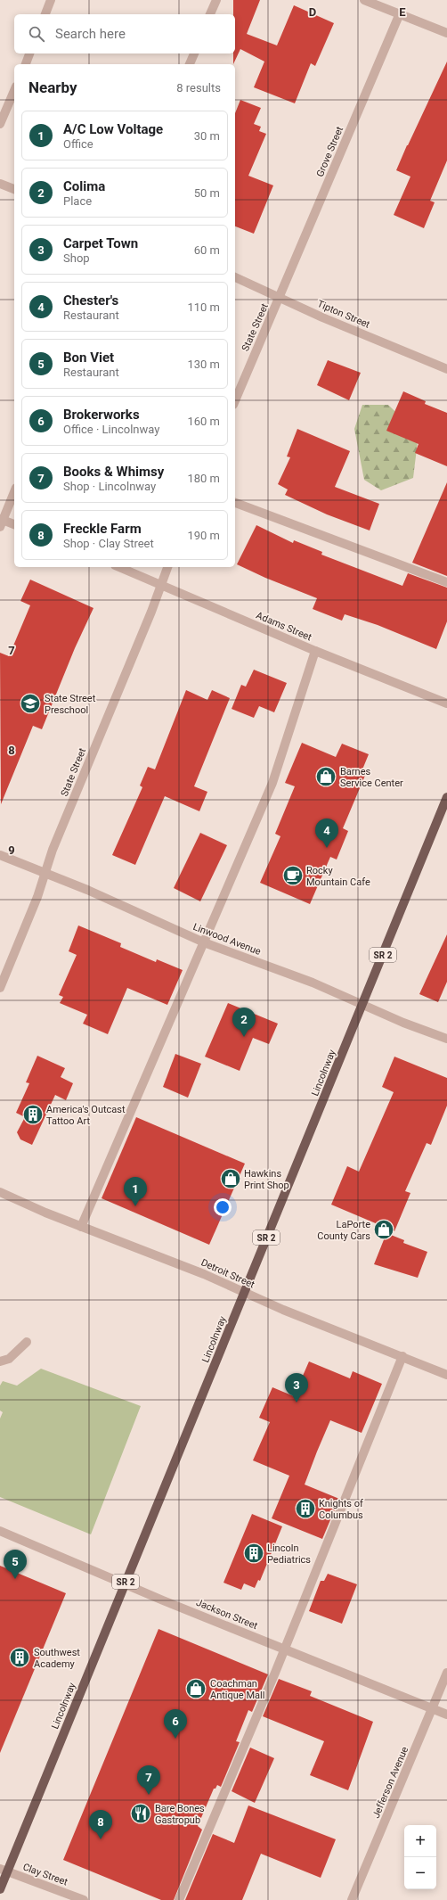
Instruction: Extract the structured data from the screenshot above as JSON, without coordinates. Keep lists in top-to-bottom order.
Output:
{
  "streets": {
    "main road": ["SR 2", "Lincolnway"],
    "street": [
      "Grove Street",
      "Tipton Street",
      "State Street",
      "Adams Street",
      "Linwood Avenue",
      "Detroit Street",
      "Jackson Street",
      "Jefferson Avenue",
      "Clay Street"
    ]
  },
  "crossings": [
    ["Grove Street", "Tipton Street"],
    ["Grove Street", "State Street"],
    ["Tipton Street", "State Street"],
    ["State Street", "Adams Street"],
    ["State Street", "Linwood Avenue"],
    ["Linwood Avenue", "Lincolnway"],
    ["Lincolnway", "Detroit Street"],
    ["Lincolnway", "Jackson Street"],
    ["Lincolnway", "Clay Street"],
    ["Jackson Street", "Jefferson Avenue"]
  ],
  "places": {
    "school or university": ["State Street Preschool"],
    "shop": [
      "Barnes Service Center",
      "Hawkins Print Shop",
      "LaPorte County Cars",
      "Coachman Antique Mall"
    ],
    "cafe": ["Rocky Mountain Cafe"],
    "building": [
      "America's Outcast Tattoo Art",
      "Knights of Columbus",
      "Lincoln Pediatrics",
      "Southwest Academy"
    ],
    "restaurant": ["Bare Bones Gastropub"]
  },
  "page": {
    "search": "Search here",
    "heading": ["Nearby", "8 results"],
    "list": [
      {
        "mark": "1",
        "name": "A/C Low Voltage",
        "note": "Office",
        "value": "30 m"
      },
      {
        "mark": "2",
        "name": "Colima",
        "note": "Place",
        "value": "50 m"
      },
      {
        "mark": "3",
        "name": "Carpet Town",
        "note": "Shop",
        "value": "60 m"
      },
      {
        "mark": "4",
        "name": "Chester's",
        "note": "Restaurant",
        "value": "110 m"
      },
      {
        "mark": "5",
        "name": "Bon Viet",
        "note": "Restaurant",
        "value": "130 m"
      },
      {
        "mark": "6",
        "name": "Brokerworks",
        "note": "Office · Lincolnway",
        "value": "160 m"
      },
      {
        "mark": "7",
        "name": "Books & Whimsy",
        "note": "Shop · Lincolnway",
        "value": "180 m"
      },
      {
        "mark": "8",
        "name": "Freckle Farm",
        "note": "Shop · Clay Street",
        "value": "190 m"
      }
    ],
    "pins": [
      "4",
      "2",
      "1",
      "3",
      "5",
      "6",
      "7",
      "8"
    ],
    "map_buttons": ["+", "−"]
  },
  "grid": {
    "columns": ["D", "E"],
    "rows": ["7", "8", "9"]
  }
}
